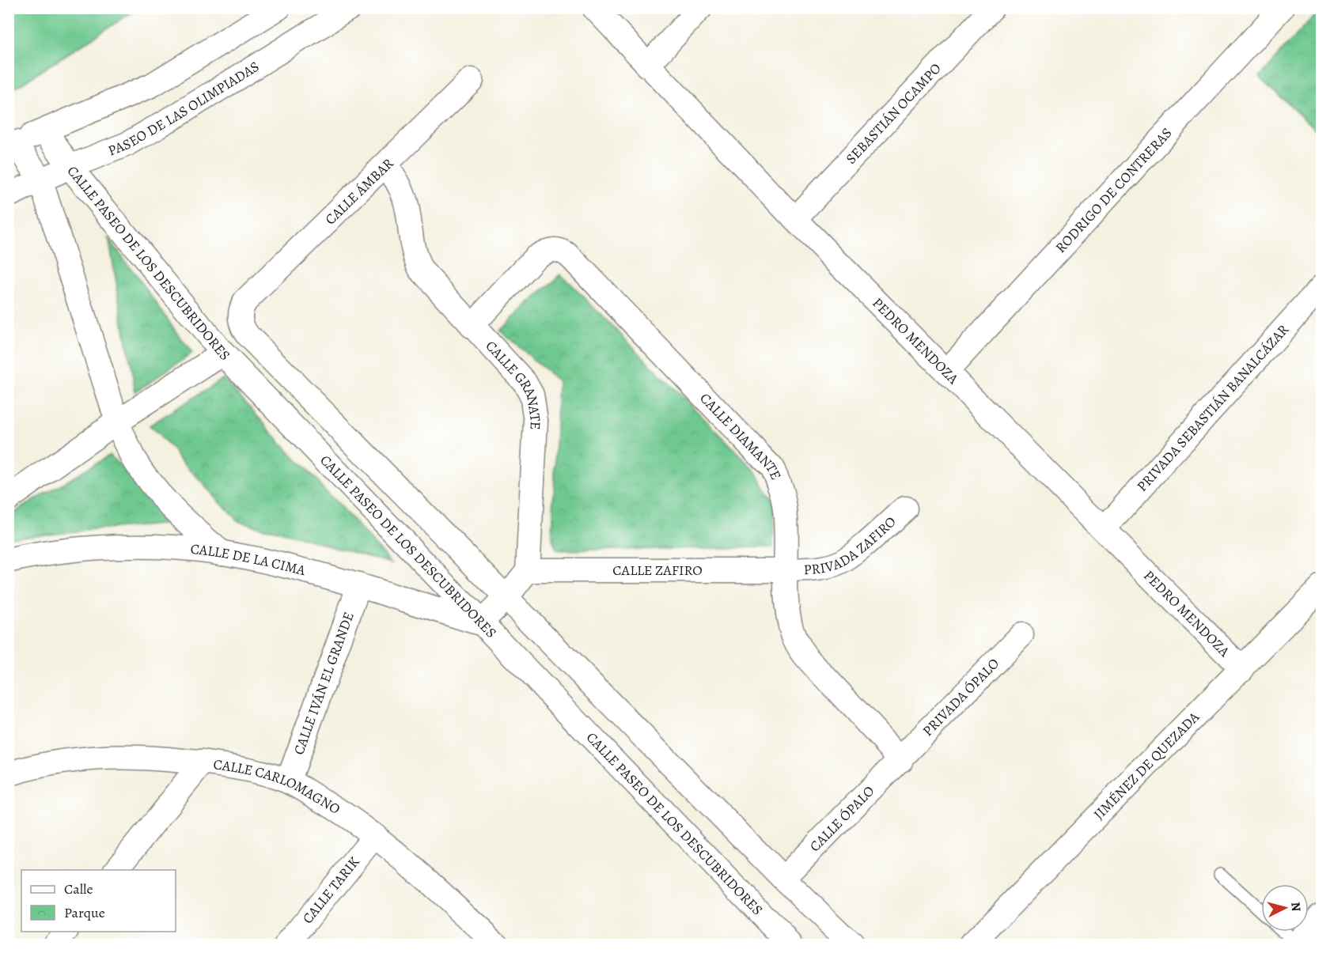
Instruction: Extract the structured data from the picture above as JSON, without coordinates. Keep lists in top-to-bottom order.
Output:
{
  "streets": {
    "street": [
      "PASEO DE LAS OLIMPIADAS",
      "SEBASTIÁN OCAMPO",
      "RODRIGO DE CONTRERAS",
      "CALLE ÁMBAR",
      "CALLE PASEO DE LOS DESCUBRIDORES",
      "PEDRO MENDOZA",
      "CALLE GRANATE",
      "PRIVADA SEBASTIÁN BANALCÁZAR",
      "CALLE DIAMANTE",
      "PRIVADA ZAFIRO",
      "CALLE DE LA CIMA",
      "CALLE ZAFIRO",
      "CALLE IVÁN EL GRANDE",
      "PRIVADA ÓPALO",
      "JIMÉNEZ DE QUEZADA",
      "CALLE CARLOMAGNO",
      "CALLE ÓPALO",
      "CALLE TARIK"
    ]
  },
  "crossings": [
    ["PASEO DE LAS OLIMPIADAS", "CALLE PASEO DE LOS DESCUBRIDORES"],
    ["SEBASTIÁN OCAMPO", "PEDRO MENDOZA"],
    ["RODRIGO DE CONTRERAS", "PEDRO MENDOZA"],
    ["CALLE ÁMBAR", "CALLE GRANATE"],
    ["CALLE PASEO DE LOS DESCUBRIDORES", "CALLE DE LA CIMA"],
    ["PEDRO MENDOZA", "PRIVADA SEBASTIÁN BANALCÁZAR"],
    ["PEDRO MENDOZA", "JIMÉNEZ DE QUEZADA"],
    ["CALLE GRANATE", "CALLE DIAMANTE"],
    ["CALLE GRANATE", "CALLE ZAFIRO"],
    ["CALLE DIAMANTE", "PRIVADA ZAFIRO"],
    ["CALLE DIAMANTE", "CALLE ZAFIRO"],
    ["CALLE DIAMANTE", "PRIVADA ÓPALO"],
    ["CALLE DIAMANTE", "CALLE ÓPALO"],
    ["PRIVADA ZAFIRO", "CALLE ZAFIRO"],
    ["CALLE DE LA CIMA", "CALLE IVÁN EL GRANDE"],
    ["CALLE IVÁN EL GRANDE", "CALLE CARLOMAGNO"],
    ["PRIVADA ÓPALO", "CALLE ÓPALO"],
    ["CALLE CARLOMAGNO", "CALLE TARIK"]
  ],
  "legend": ["Calle", "Parque"],
  "north": "right"
}
